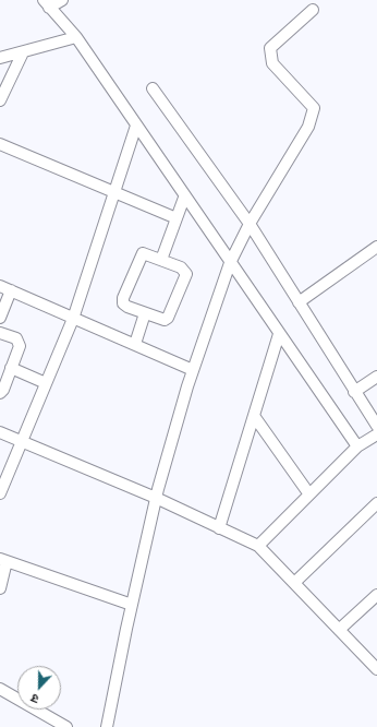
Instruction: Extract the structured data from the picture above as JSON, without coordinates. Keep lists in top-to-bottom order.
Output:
{
  "north": "bottom"
}
